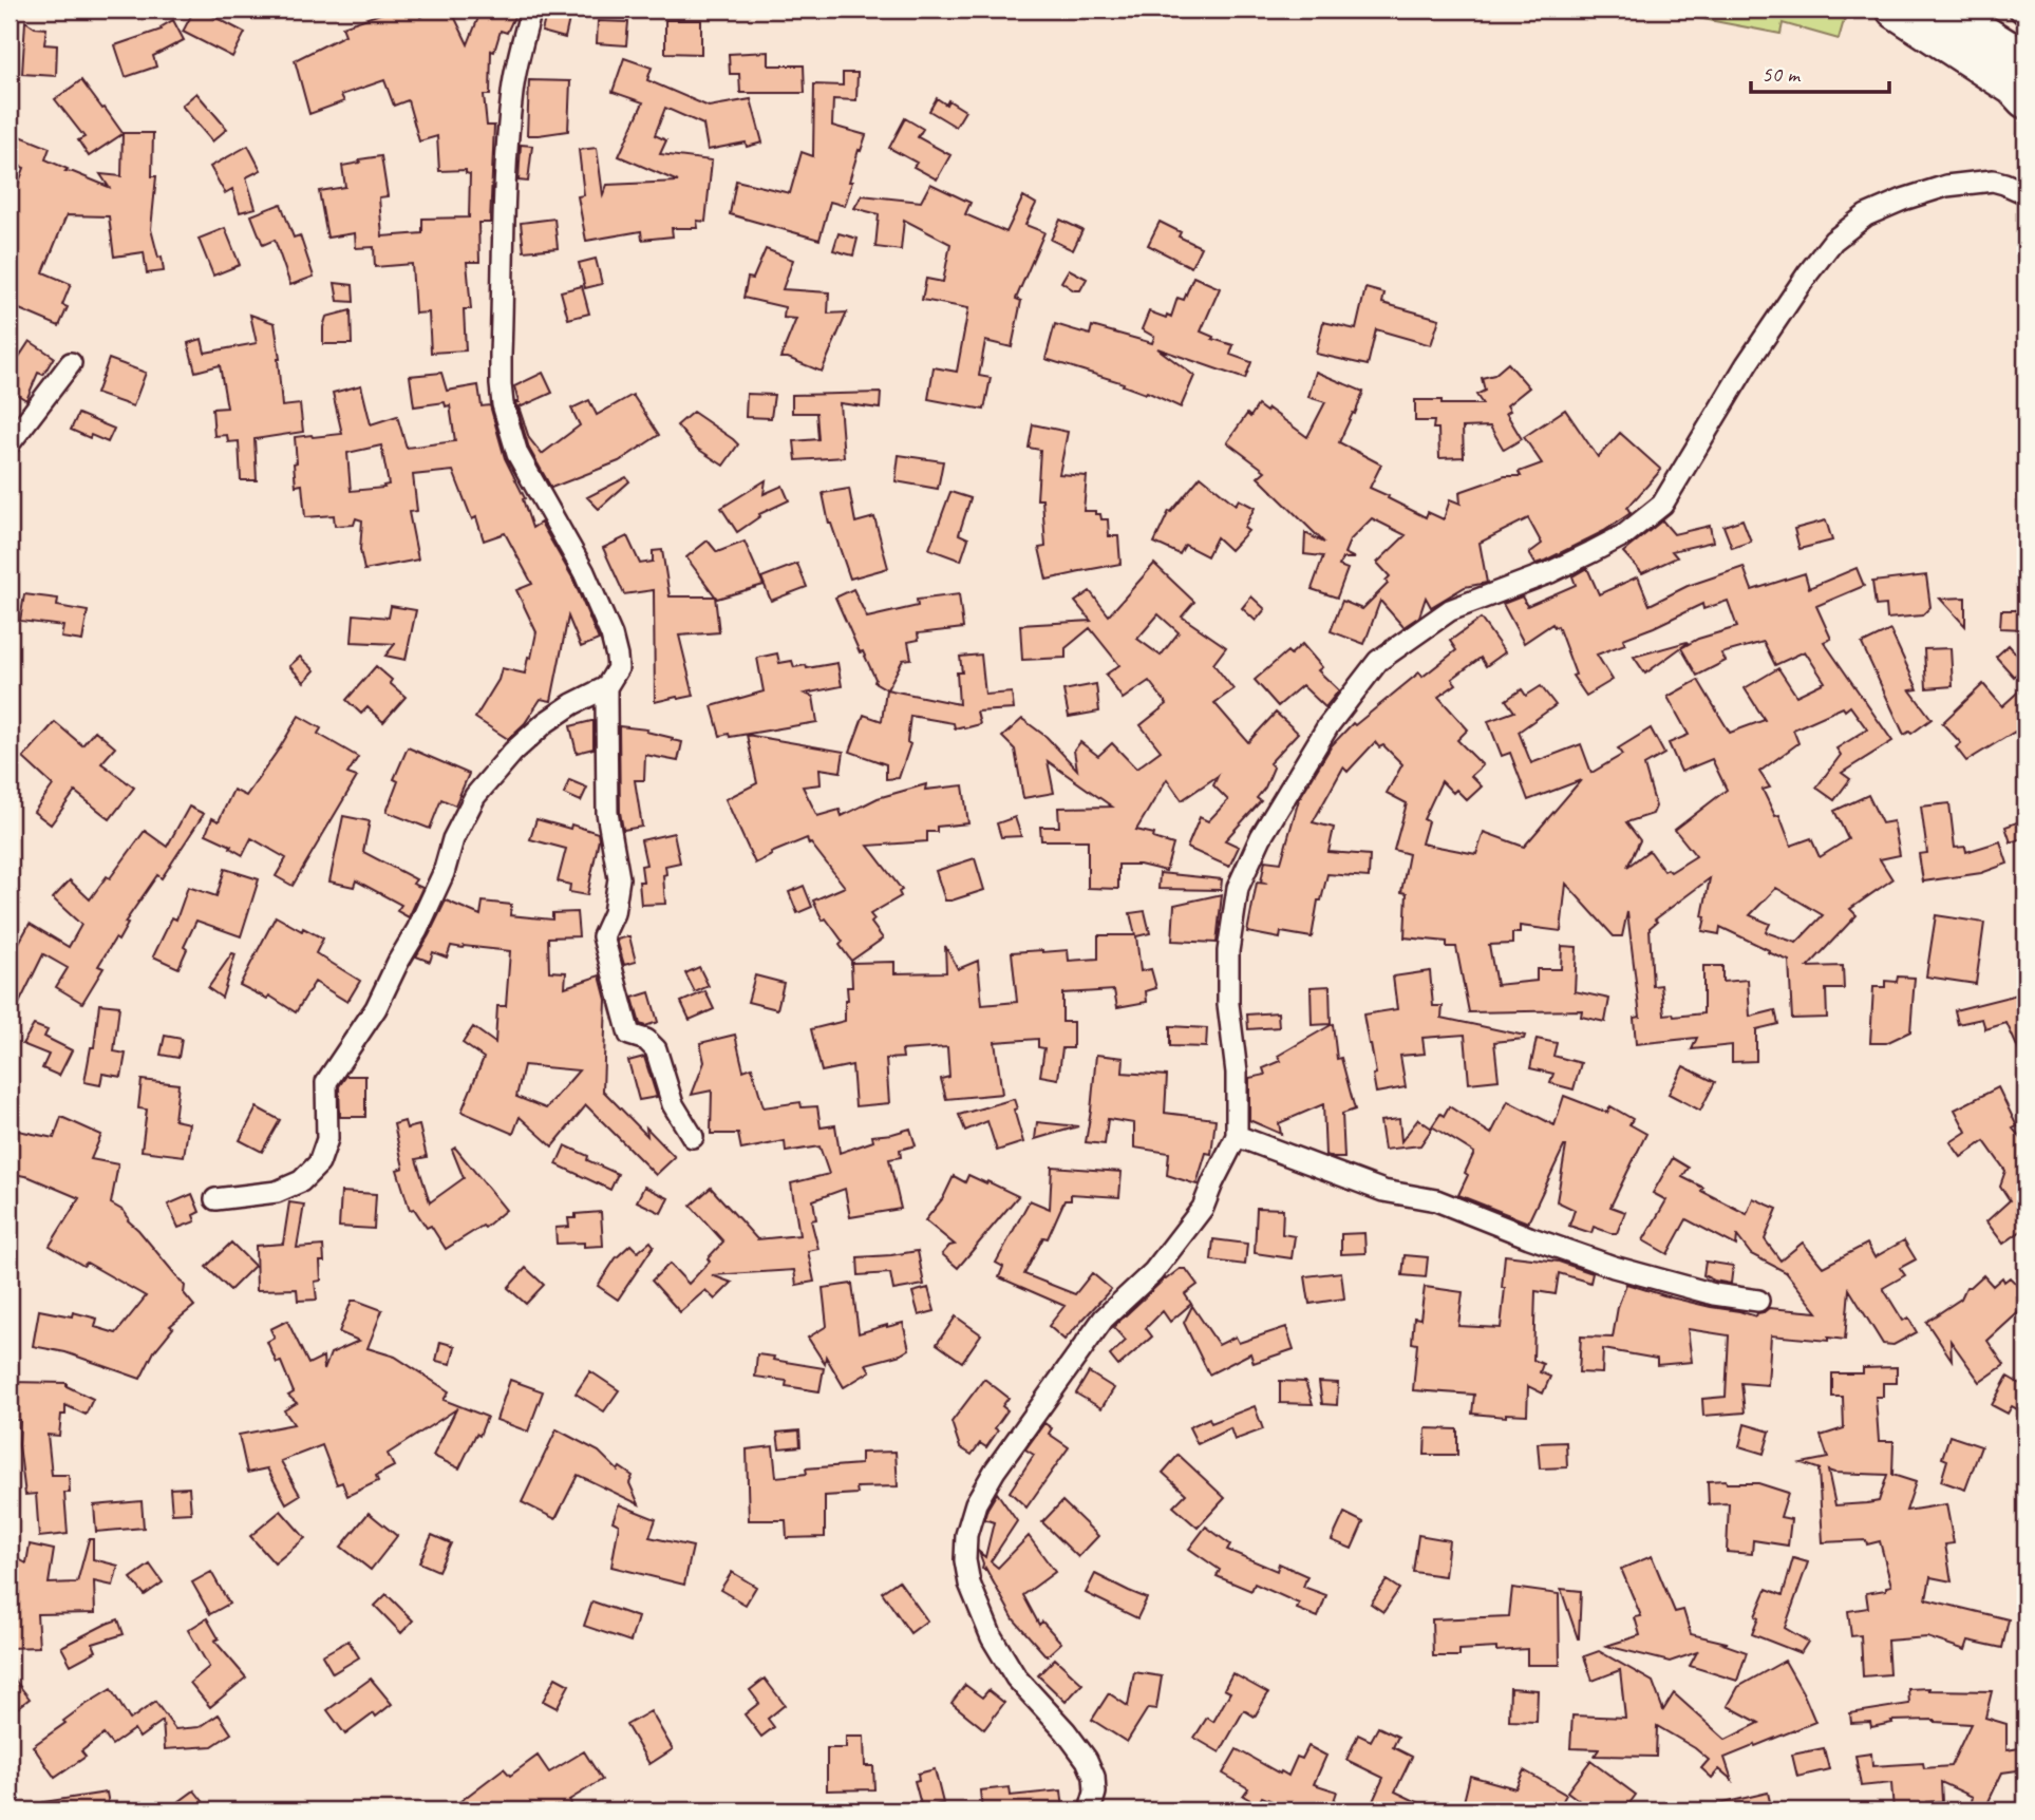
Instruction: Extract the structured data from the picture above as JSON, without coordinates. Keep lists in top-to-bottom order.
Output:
{
  "scale_bar": "50 m"
}
